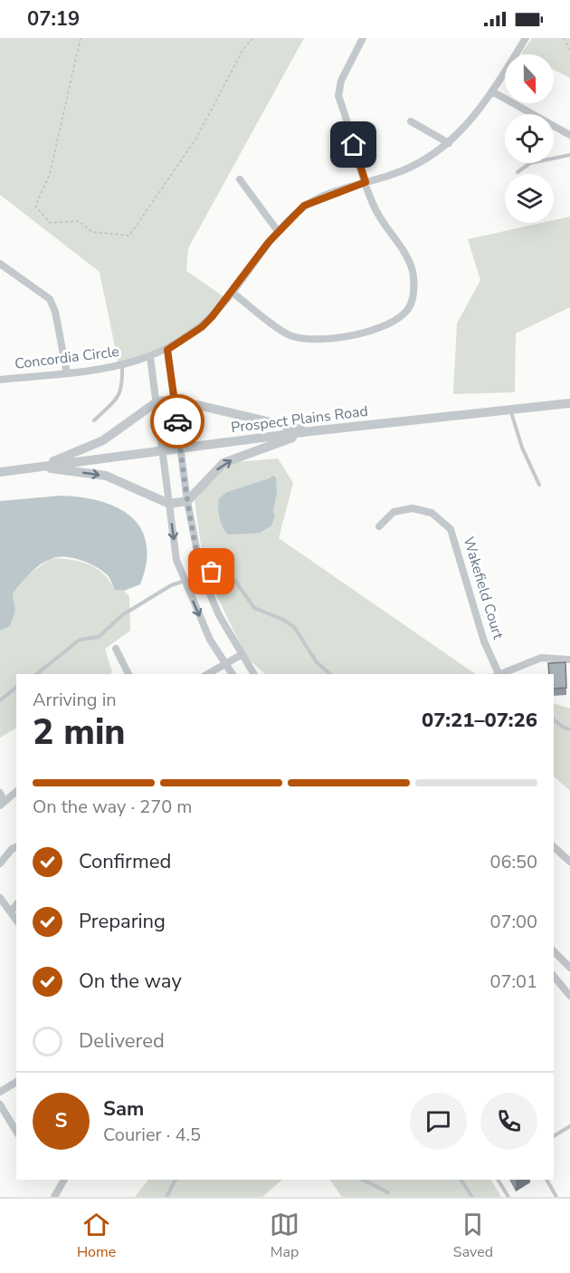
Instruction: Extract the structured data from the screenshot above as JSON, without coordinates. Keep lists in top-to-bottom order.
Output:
{
  "streets": {
    "street": ["Concordia Circle", "Prospect Plains Road", "Wakefield Court"]
  },
  "north": "bottom",
  "page": {
    "status": "07:19",
    "heading": ["2 min", "Arriving in", "07:21–07:26"],
    "panel": ["Sam", "Courier · 4.5"],
    "bar": "On the way · 270 m",
    "list": [
      ["Confirmed", "06:50"],
      ["Preparing", "07:00"],
      ["On the way", "07:01"],
      "Delivered"
    ],
    "round": "S",
    "tabs": ["Home", "Map", "Saved"]
  }
}
